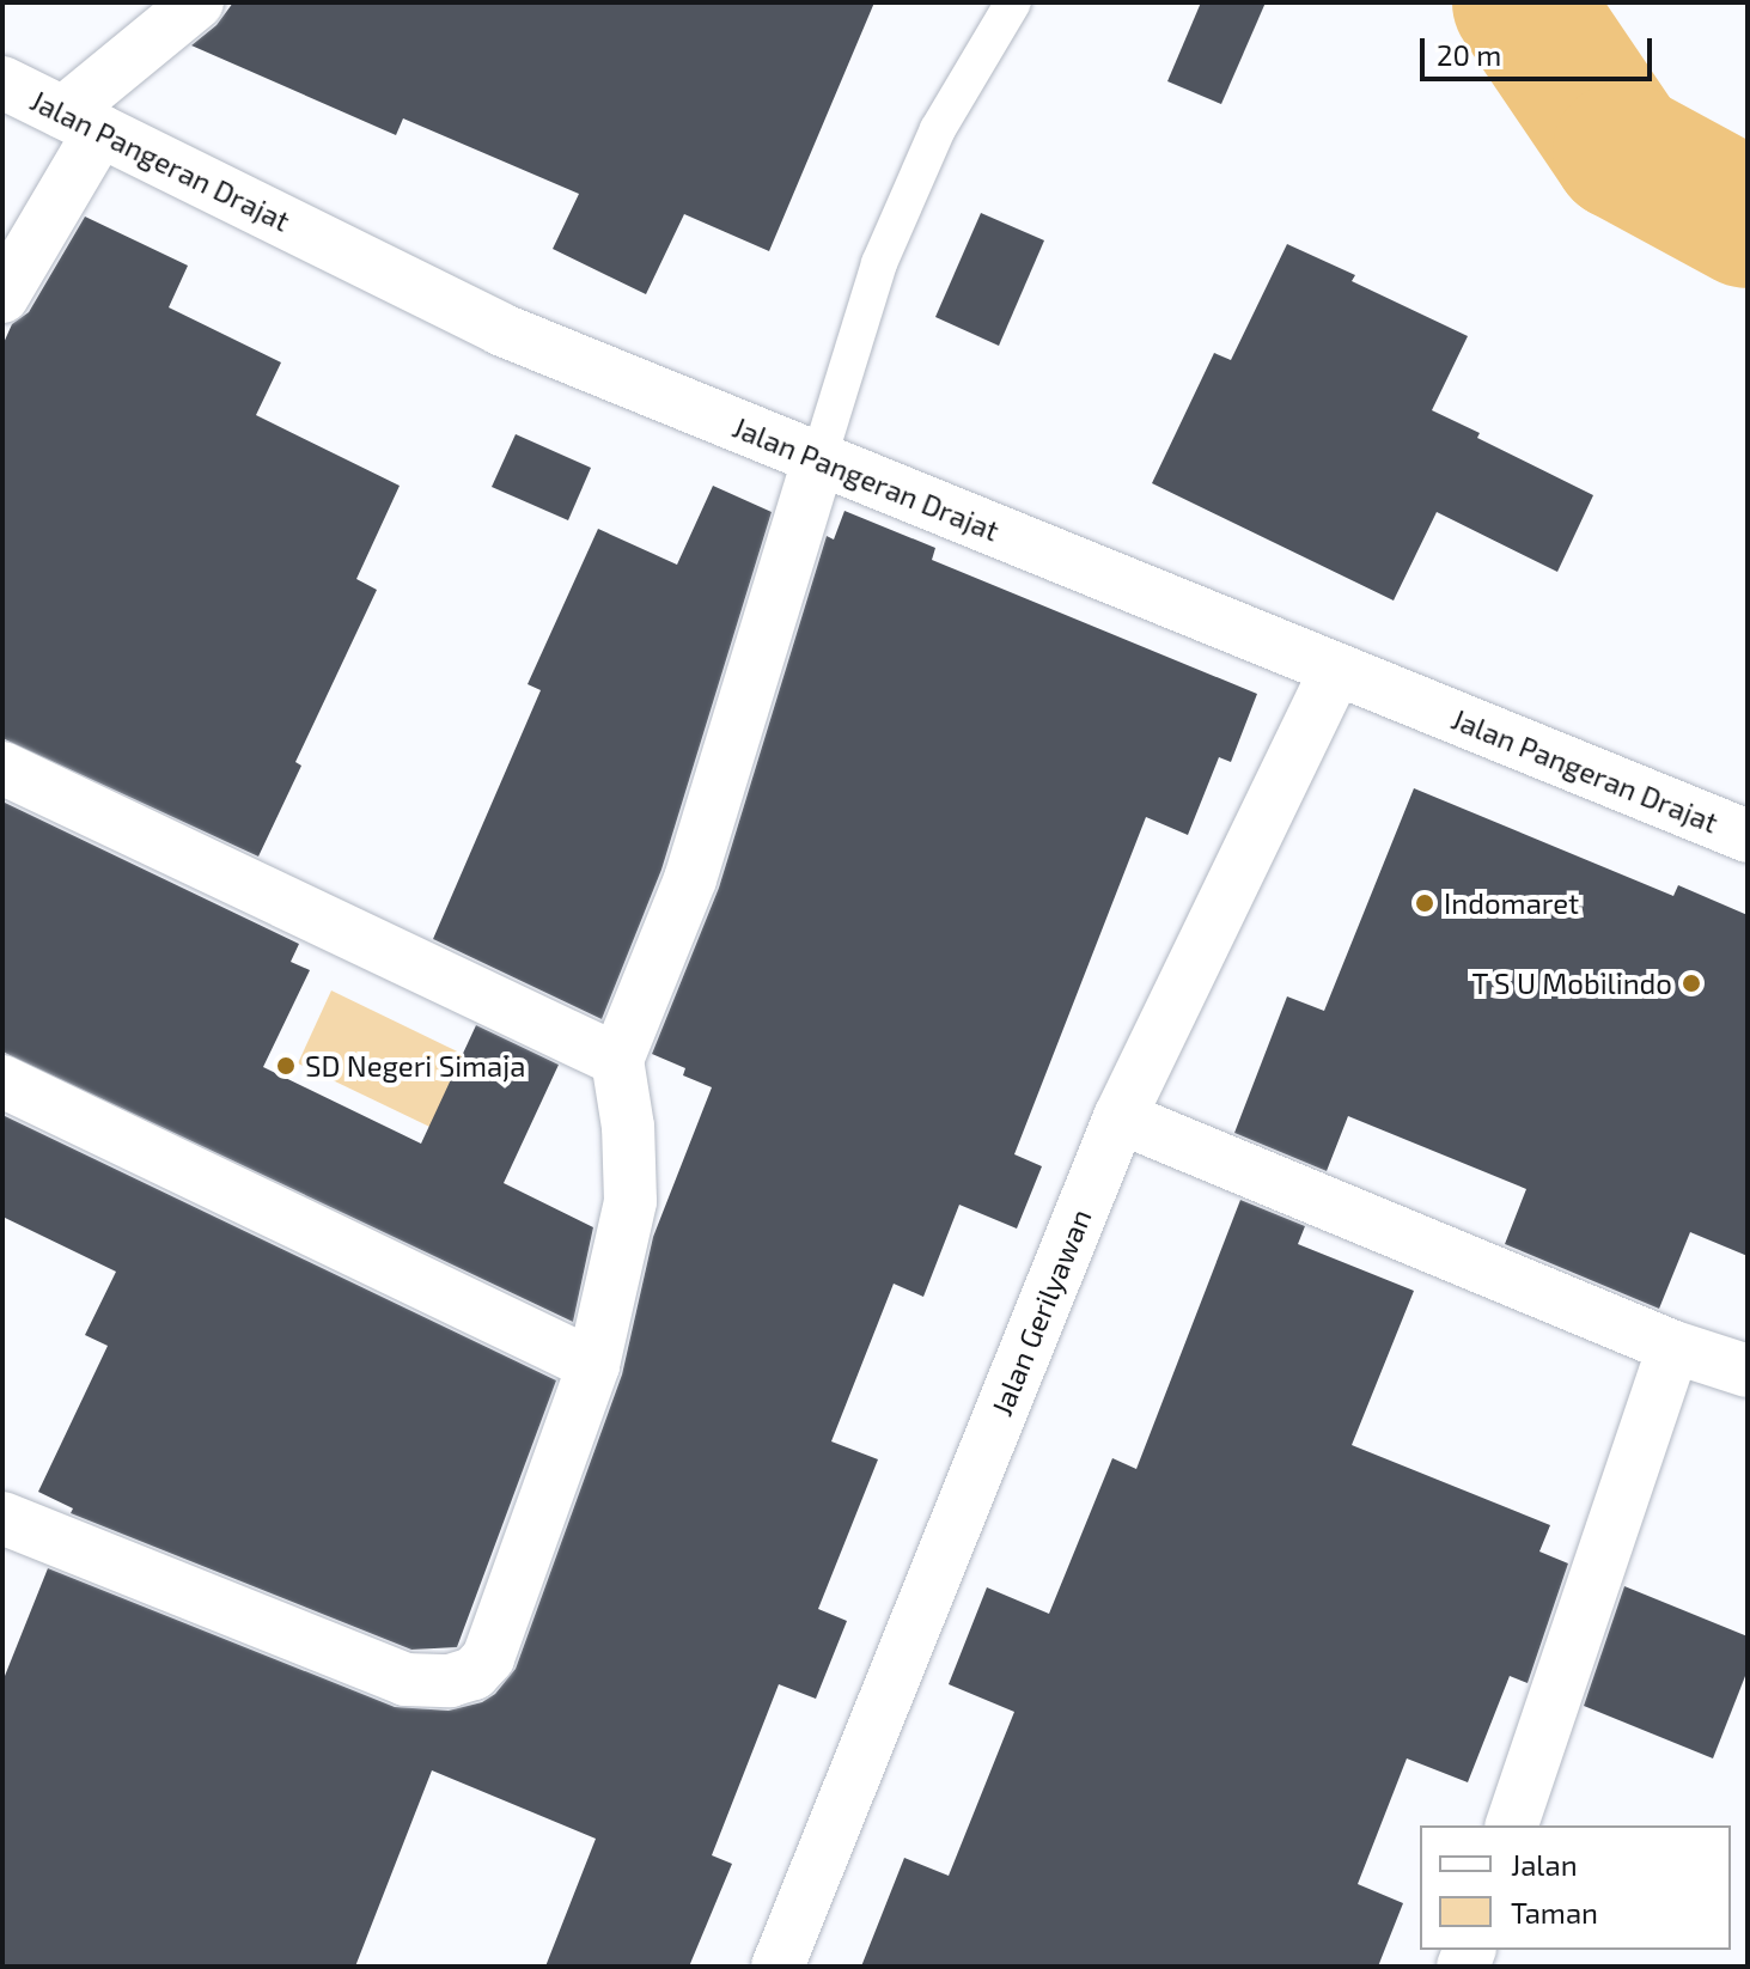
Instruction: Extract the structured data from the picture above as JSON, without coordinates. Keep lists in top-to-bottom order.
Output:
{
  "streets": {
    "street": ["Jalan Pangeran Drajat", "Jalan Gerilyawan"]
  },
  "crossings": [
    ["Jalan Pangeran Drajat", "Jalan Gerilyawan"]
  ],
  "places": ["Indomaret", "T S U Mobilindo", "SD Negeri Simaja"],
  "legend": ["Jalan", "Taman"],
  "scale_bar": "20 m"
}
